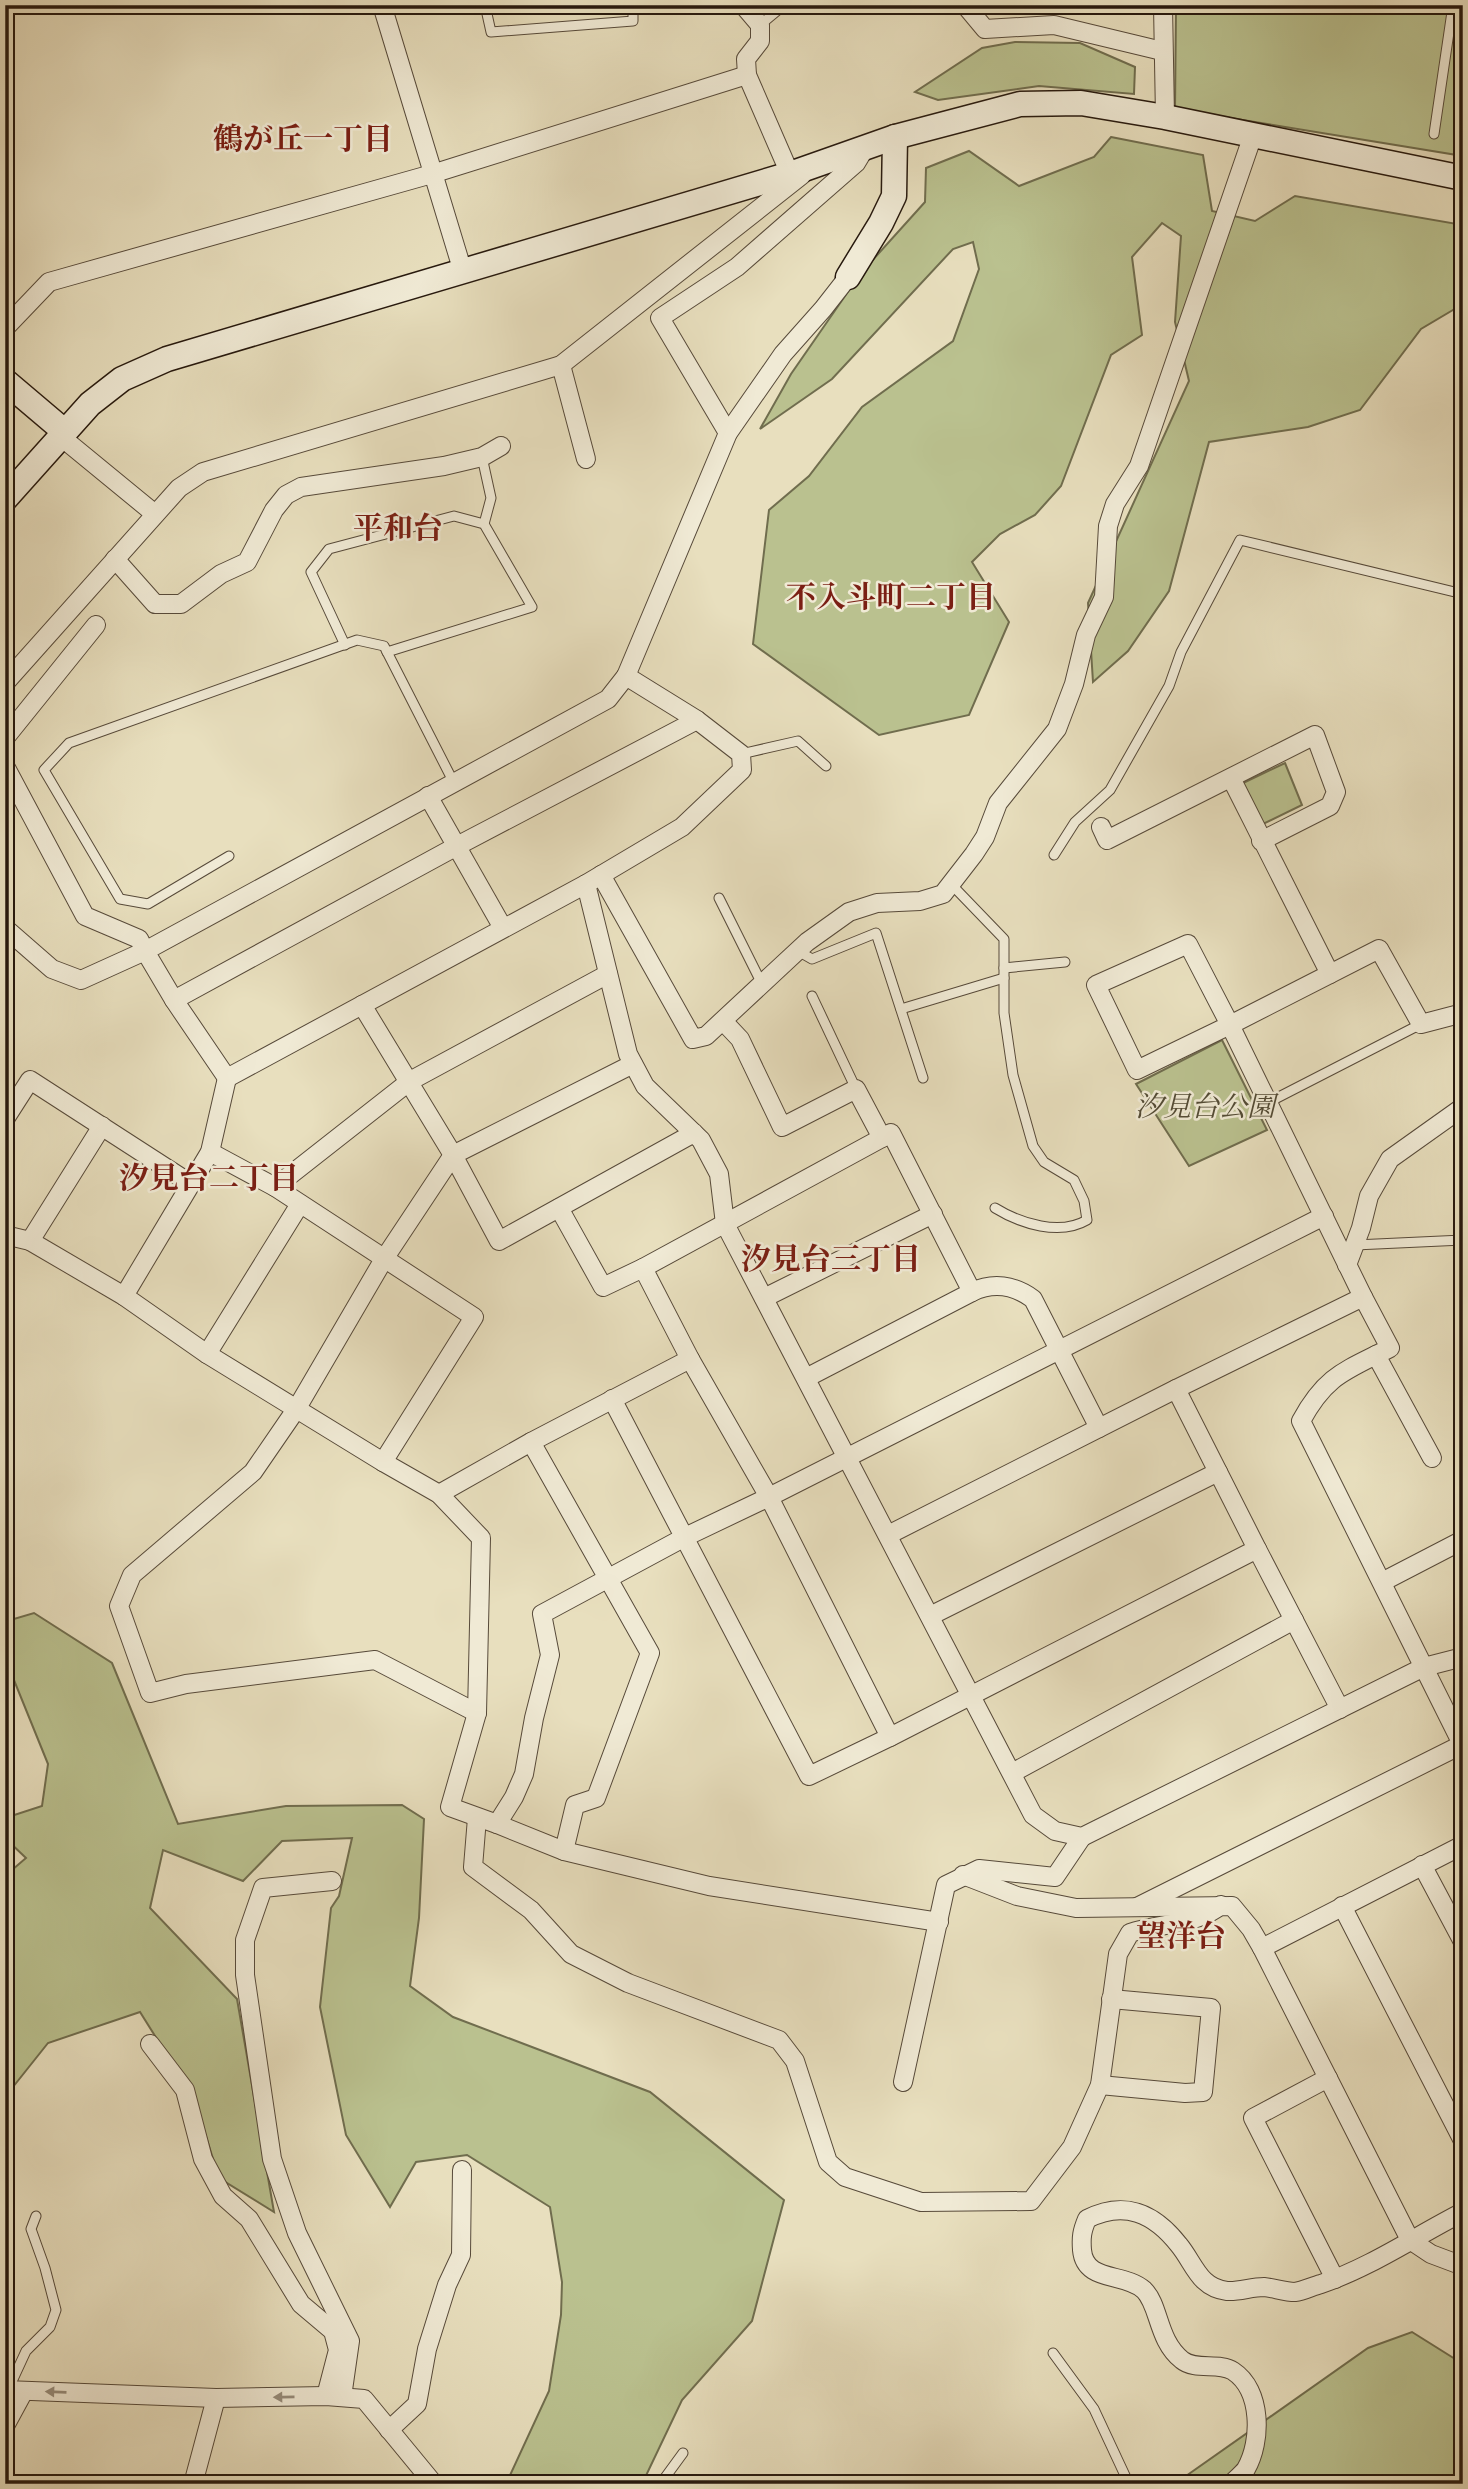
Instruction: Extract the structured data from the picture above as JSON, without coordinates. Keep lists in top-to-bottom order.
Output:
{
  "districts": [
    "鶴が丘一丁目",
    "平和台",
    "不入斗町二丁目",
    "汐見台二丁目",
    "汐見台三丁目",
    "望洋台"
  ],
  "parks": ["汐見台公園"]
}
